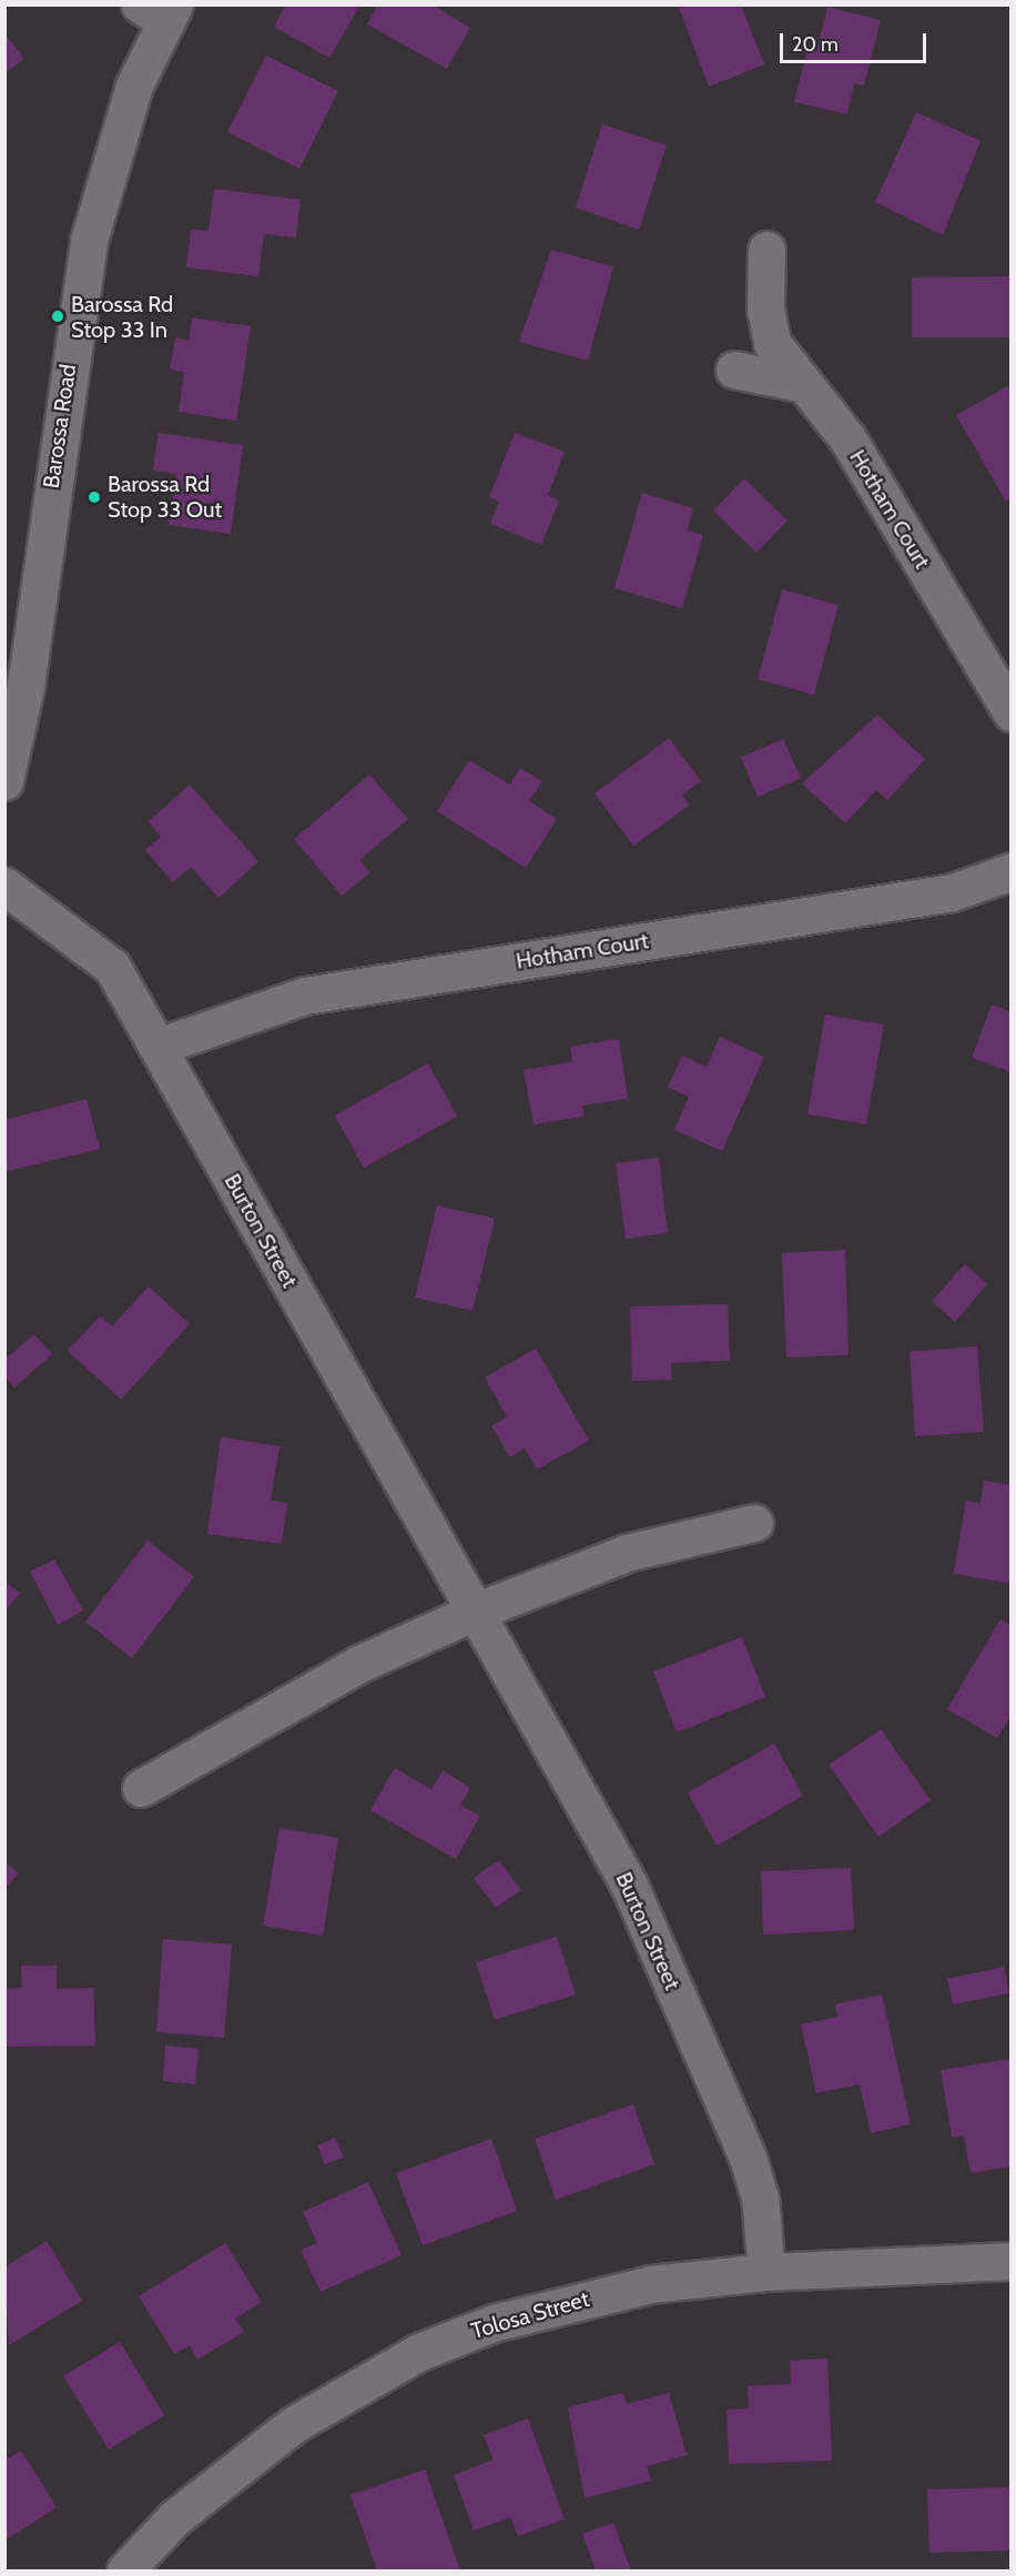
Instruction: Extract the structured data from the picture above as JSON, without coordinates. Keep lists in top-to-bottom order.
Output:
{
  "streets": {
    "street": [
      "Barossa Road",
      "Hotham Court",
      "Burton Street",
      "Tolosa Street"
    ]
  },
  "crossings": [
    ["Hotham Court", "Burton Street"],
    ["Burton Street", "Tolosa Street"]
  ],
  "places": ["Barossa Rd Stop 33 In", "Barossa Rd Stop 33 Out"],
  "scale_bar": "20 m"
}
